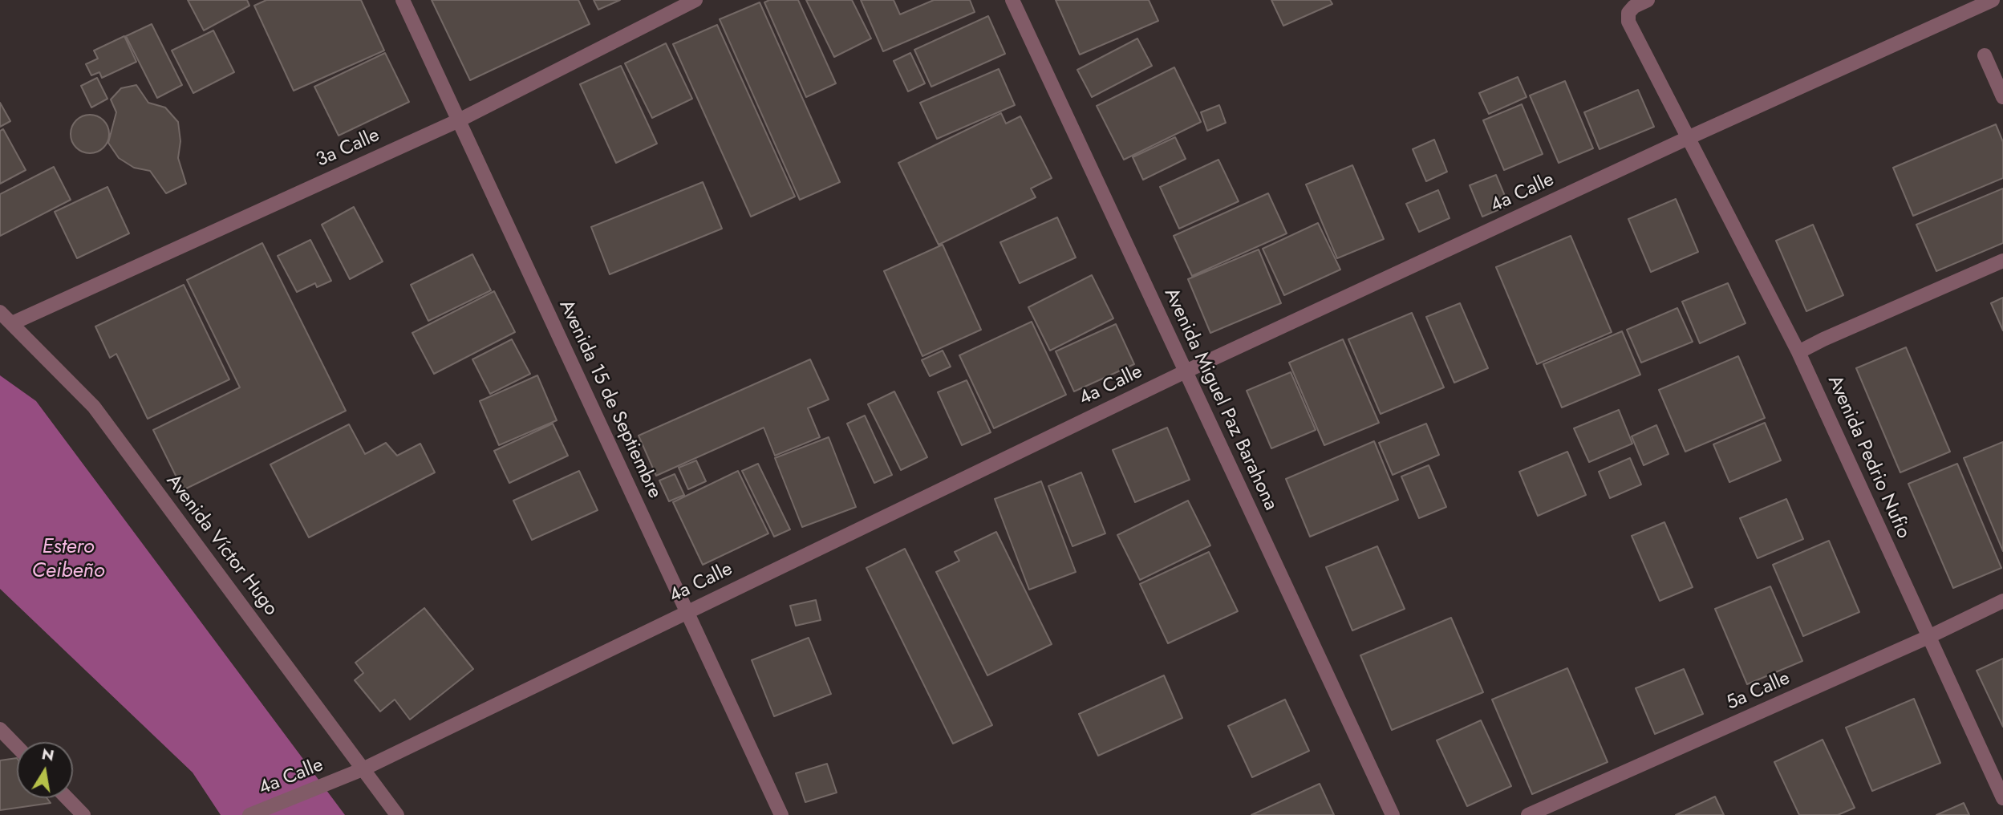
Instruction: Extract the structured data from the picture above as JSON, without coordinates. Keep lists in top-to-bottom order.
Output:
{
  "streets": {
    "street": [
      "3a Calle",
      "4a Calle",
      "Avenida 15 de Septiembre",
      "Avenida Miguel Paz Barahona",
      "Avenida Pedrio Nufio",
      "Avenida Víctor Hugo",
      "5a Calle"
    ]
  },
  "crossings": [
    ["3a Calle", "Avenida 15 de Septiembre"],
    ["3a Calle", "Avenida Víctor Hugo"],
    ["4a Calle", "Avenida 15 de Septiembre"],
    ["4a Calle", "Avenida Miguel Paz Barahona"],
    ["4a Calle", "Avenida Pedrio Nufio"],
    ["4a Calle", "Avenida Víctor Hugo"],
    ["Avenida Pedrio Nufio", "5a Calle"]
  ],
  "water": ["Estero Ceibeño"],
  "north": "top"
}
